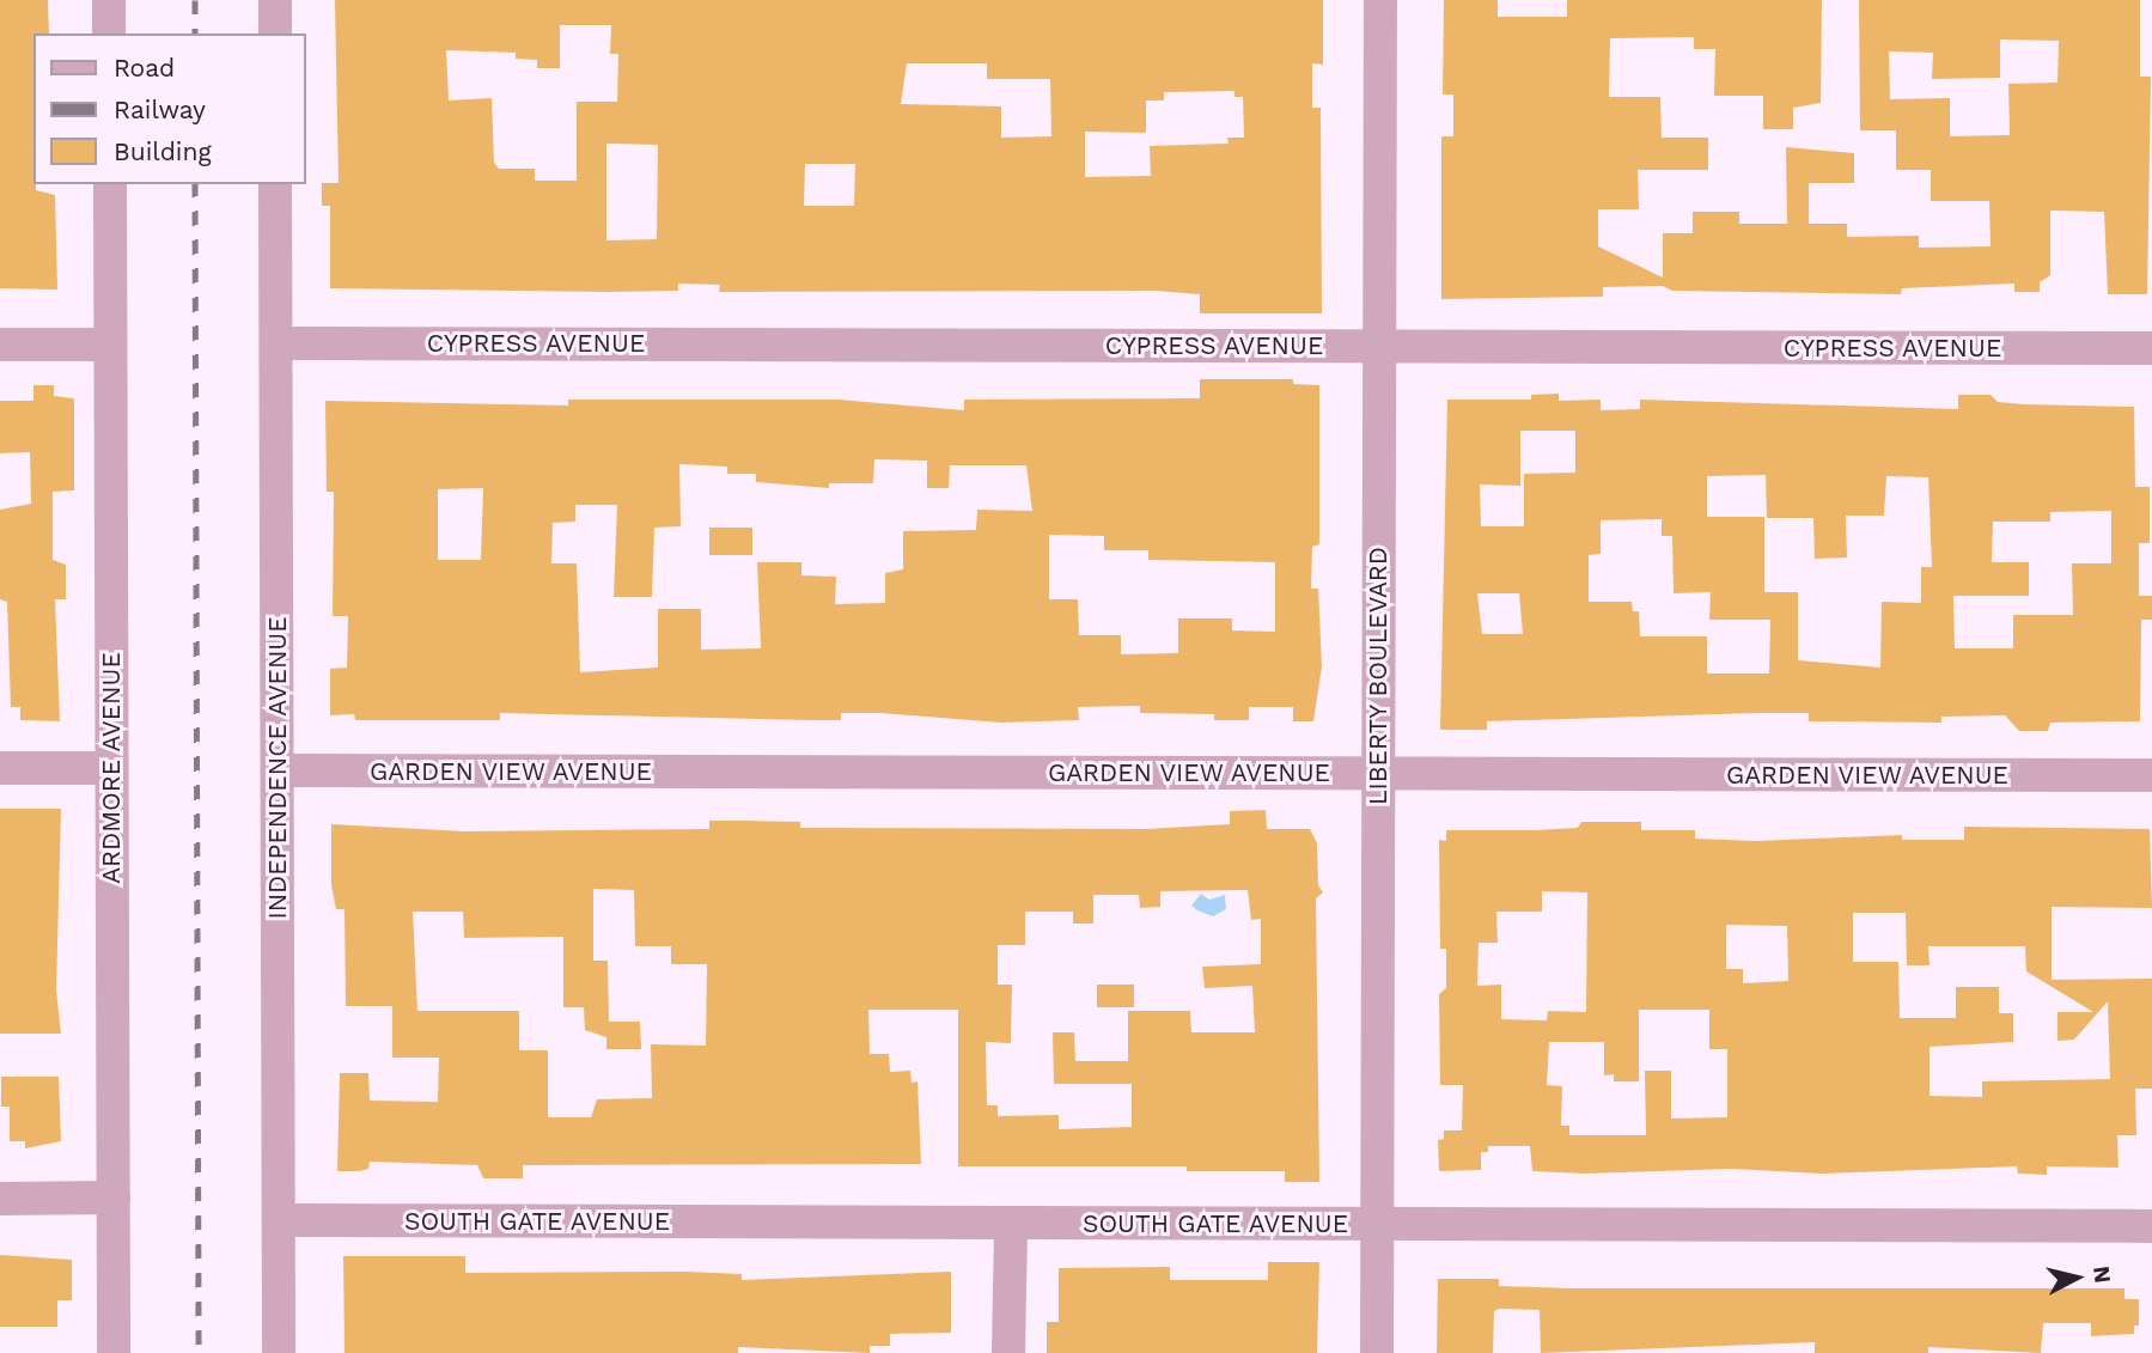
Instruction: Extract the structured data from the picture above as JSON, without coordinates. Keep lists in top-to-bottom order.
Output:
{
  "streets": {
    "street": [
      "CYPRESS AVENUE",
      "LIBERTY BOULEVARD",
      "ARDMORE AVENUE",
      "INDEPENDENCE AVENUE",
      "GARDEN VIEW AVENUE",
      "SOUTH GATE AVENUE"
    ]
  },
  "crossings": [
    ["CYPRESS AVENUE", "LIBERTY BOULEVARD"],
    ["CYPRESS AVENUE", "INDEPENDENCE AVENUE"],
    ["LIBERTY BOULEVARD", "GARDEN VIEW AVENUE"],
    ["LIBERTY BOULEVARD", "SOUTH GATE AVENUE"],
    ["INDEPENDENCE AVENUE", "GARDEN VIEW AVENUE"],
    ["INDEPENDENCE AVENUE", "SOUTH GATE AVENUE"]
  ],
  "legend": ["Road", "Railway", "Building"],
  "north": "right"
}
